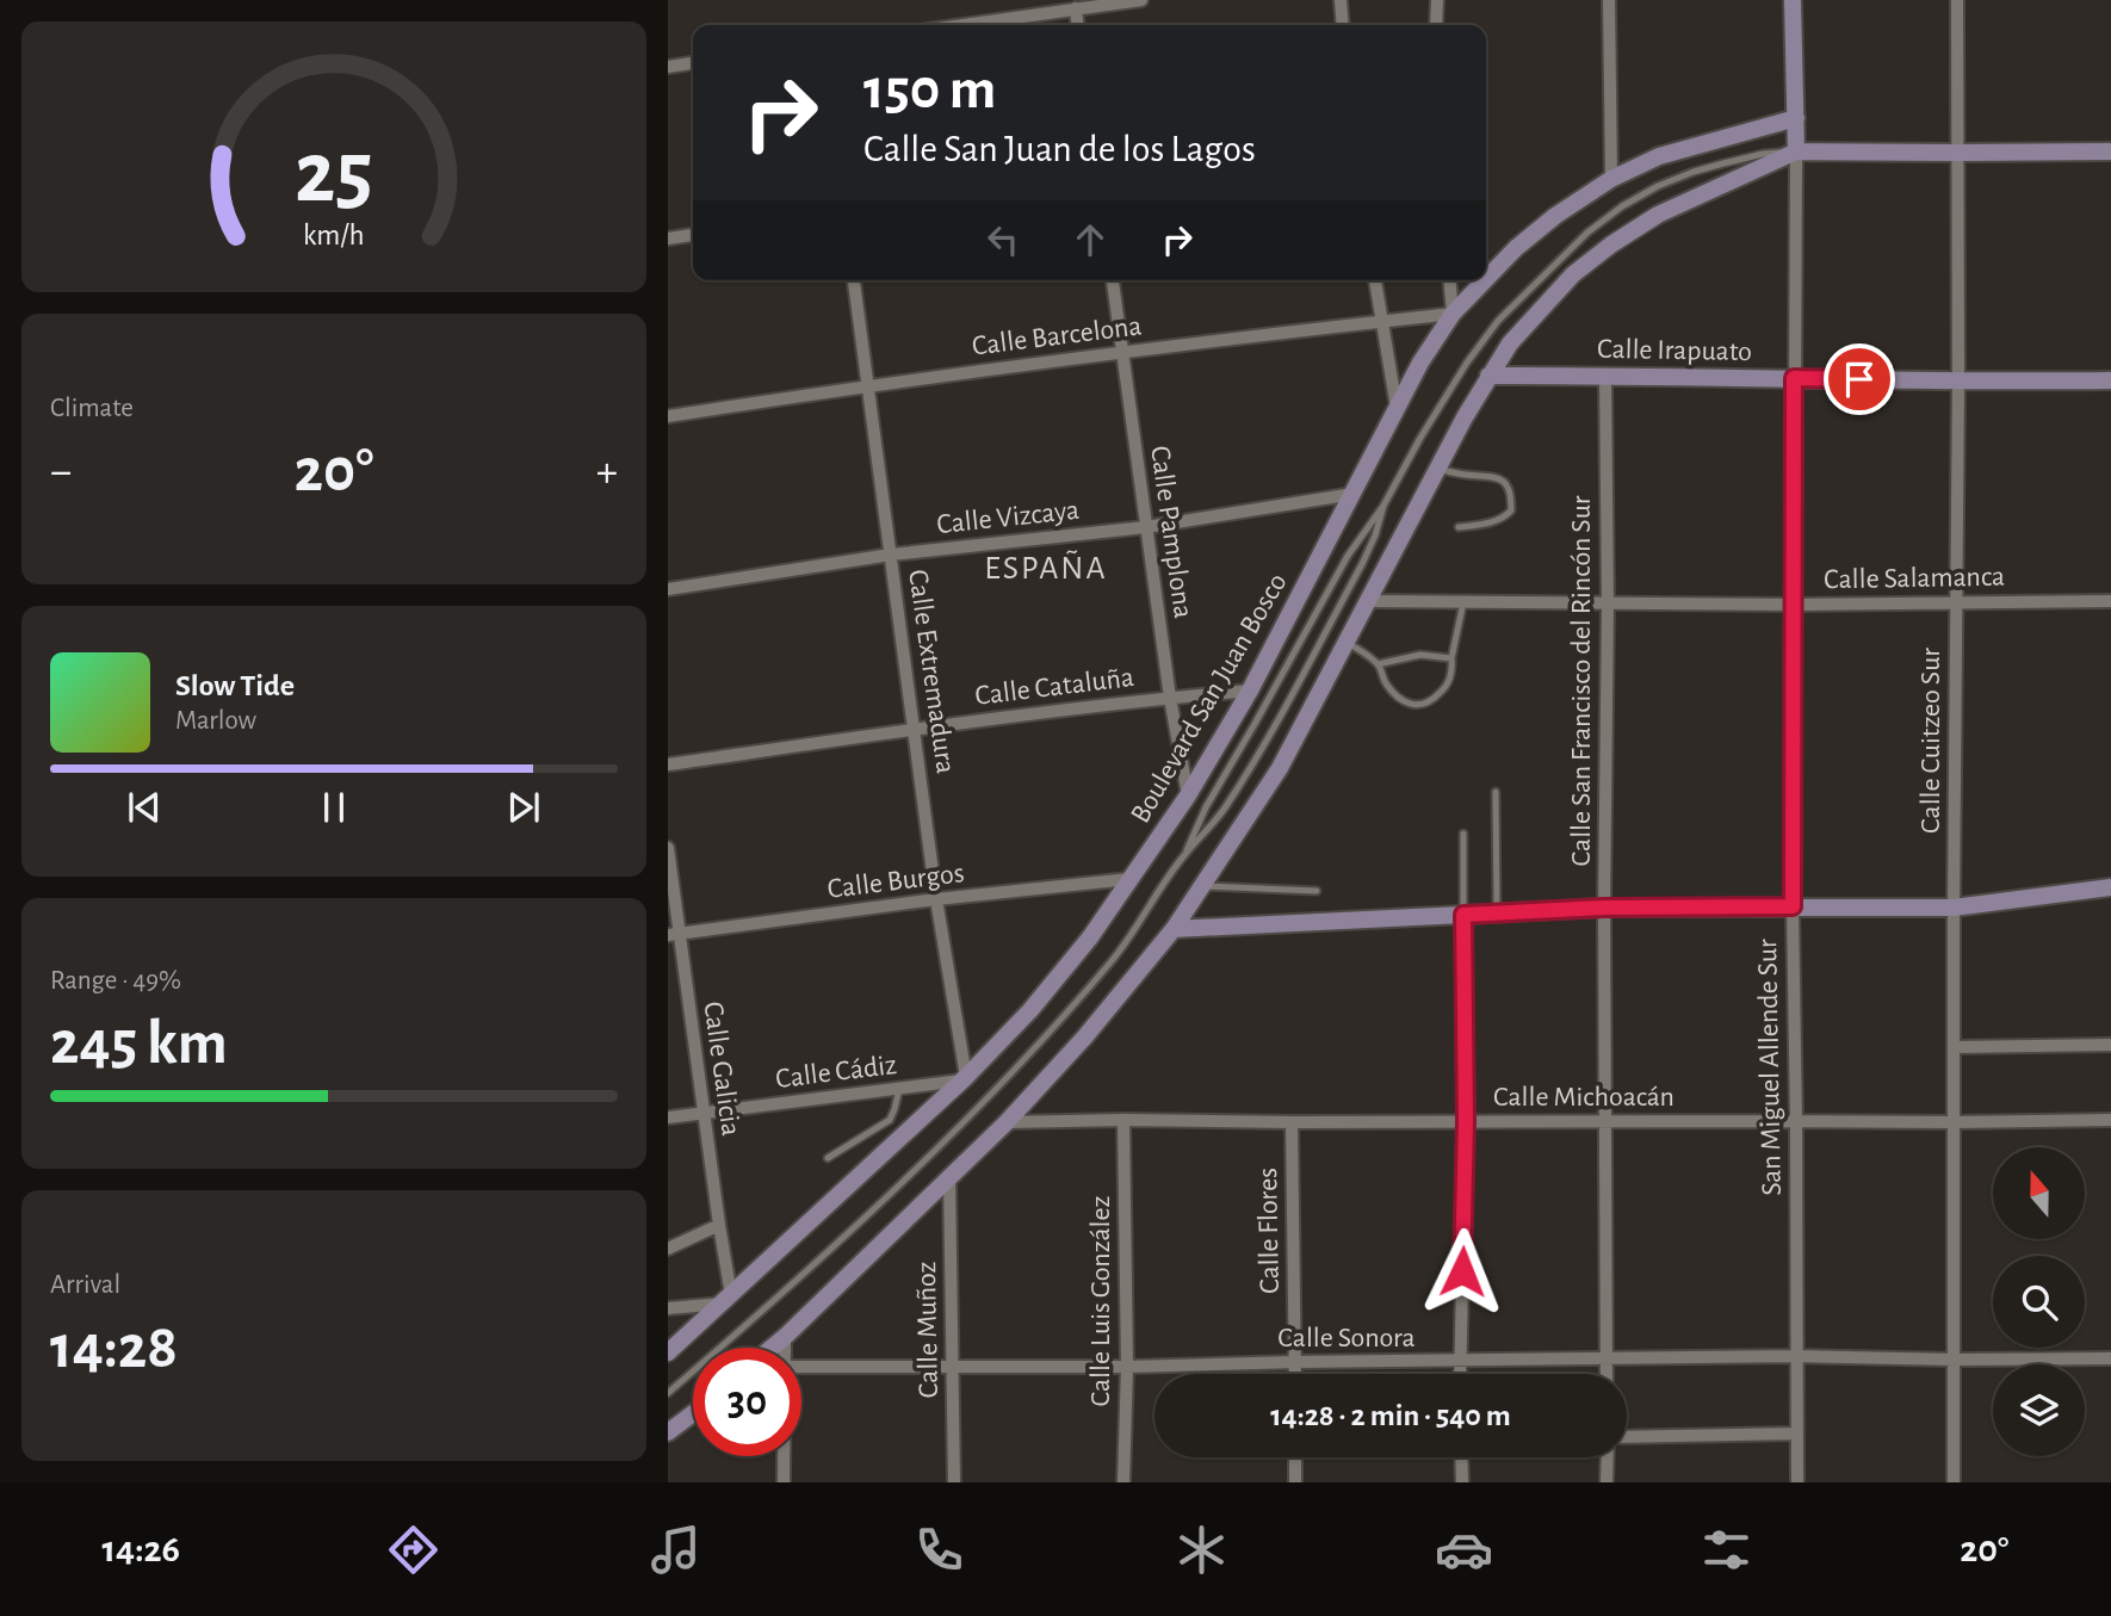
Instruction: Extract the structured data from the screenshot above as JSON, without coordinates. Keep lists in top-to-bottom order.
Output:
{
  "streets": {
    "street": [
      "Calle Barcelona",
      "Calle Irapuato",
      "Calle Vizcaya",
      "Calle Pamplona",
      "Calle Salamanca",
      "Calle Extremadura",
      "Calle San Francisco del Rincón Sur",
      "Calle Cataluña",
      "Boulevard San Juan Bosco",
      "Calle Cuitzeo Sur",
      "Calle Burgos",
      "San Miguel Allende Sur",
      "Calle Galicia",
      "Calle Cádiz",
      "Calle Michoacán",
      "Calle Flores",
      "Calle Luis González",
      "Calle Muñoz",
      "Calle Sonora"
    ]
  },
  "crossings": [
    ["Calle Barcelona", "Calle Pamplona"],
    ["Calle Barcelona", "Calle Extremadura"],
    ["Calle Barcelona", "Boulevard San Juan Bosco"],
    ["Calle Irapuato", "Calle San Francisco del Rincón Sur"],
    ["Calle Irapuato", "Calle Cuitzeo Sur"],
    ["Calle Irapuato", "San Miguel Allende Sur"],
    ["Calle Vizcaya", "Calle Pamplona"],
    ["Calle Vizcaya", "Calle Extremadura"],
    ["Calle Vizcaya", "Boulevard San Juan Bosco"],
    ["Calle Pamplona", "Calle Cataluña"],
    ["Calle Pamplona", "Boulevard San Juan Bosco"],
    ["Calle Salamanca", "Calle San Francisco del Rincón Sur"],
    ["Calle Salamanca", "Calle Cuitzeo Sur"],
    ["Calle Salamanca", "San Miguel Allende Sur"],
    ["Calle Extremadura", "Calle Cataluña"],
    ["Calle Extremadura", "Boulevard San Juan Bosco"],
    ["Calle Extremadura", "Calle Burgos"],
    ["Calle Extremadura", "Calle Cádiz"],
    ["Calle San Francisco del Rincón Sur", "Calle Michoacán"],
    ["Calle San Francisco del Rincón Sur", "Calle Sonora"],
    ["Calle Cataluña", "Boulevard San Juan Bosco"],
    ["Boulevard San Juan Bosco", "Calle Burgos"],
    ["Boulevard San Juan Bosco", "Calle Galicia"],
    ["Boulevard San Juan Bosco", "Calle Cádiz"],
    ["Calle Cuitzeo Sur", "Calle Michoacán"],
    ["Calle Cuitzeo Sur", "Calle Sonora"],
    ["Calle Burgos", "Calle Galicia"],
    ["San Miguel Allende Sur", "Calle Michoacán"],
    ["San Miguel Allende Sur", "Calle Sonora"],
    ["Calle Galicia", "Calle Cádiz"],
    ["Calle Michoacán", "Calle Flores"],
    ["Calle Michoacán", "Calle Luis González"],
    ["Calle Flores", "Calle Sonora"],
    ["Calle Luis González", "Calle Sonora"],
    ["Calle Muñoz", "Calle Sonora"]
  ],
  "districts": ["ESPAÑA"],
  "north": "top",
  "page": {
    "turn": ["150 m", "Calle San Juan de los Lagos"],
    "tile": [
      "Climate",
      ["Range · 49%", "245 km"],
      ["Arrival", "14:28"]
    ],
    "heat": ["−", "20°", "+"],
    "song": ["Slow Tide", "Marlow"],
    "limit": "30",
    "trip": "14:28 · 2 min · 540 m",
    "tabs": ["14:26", "20°"],
    "gauge": ["25", "km/h"]
  }
}
